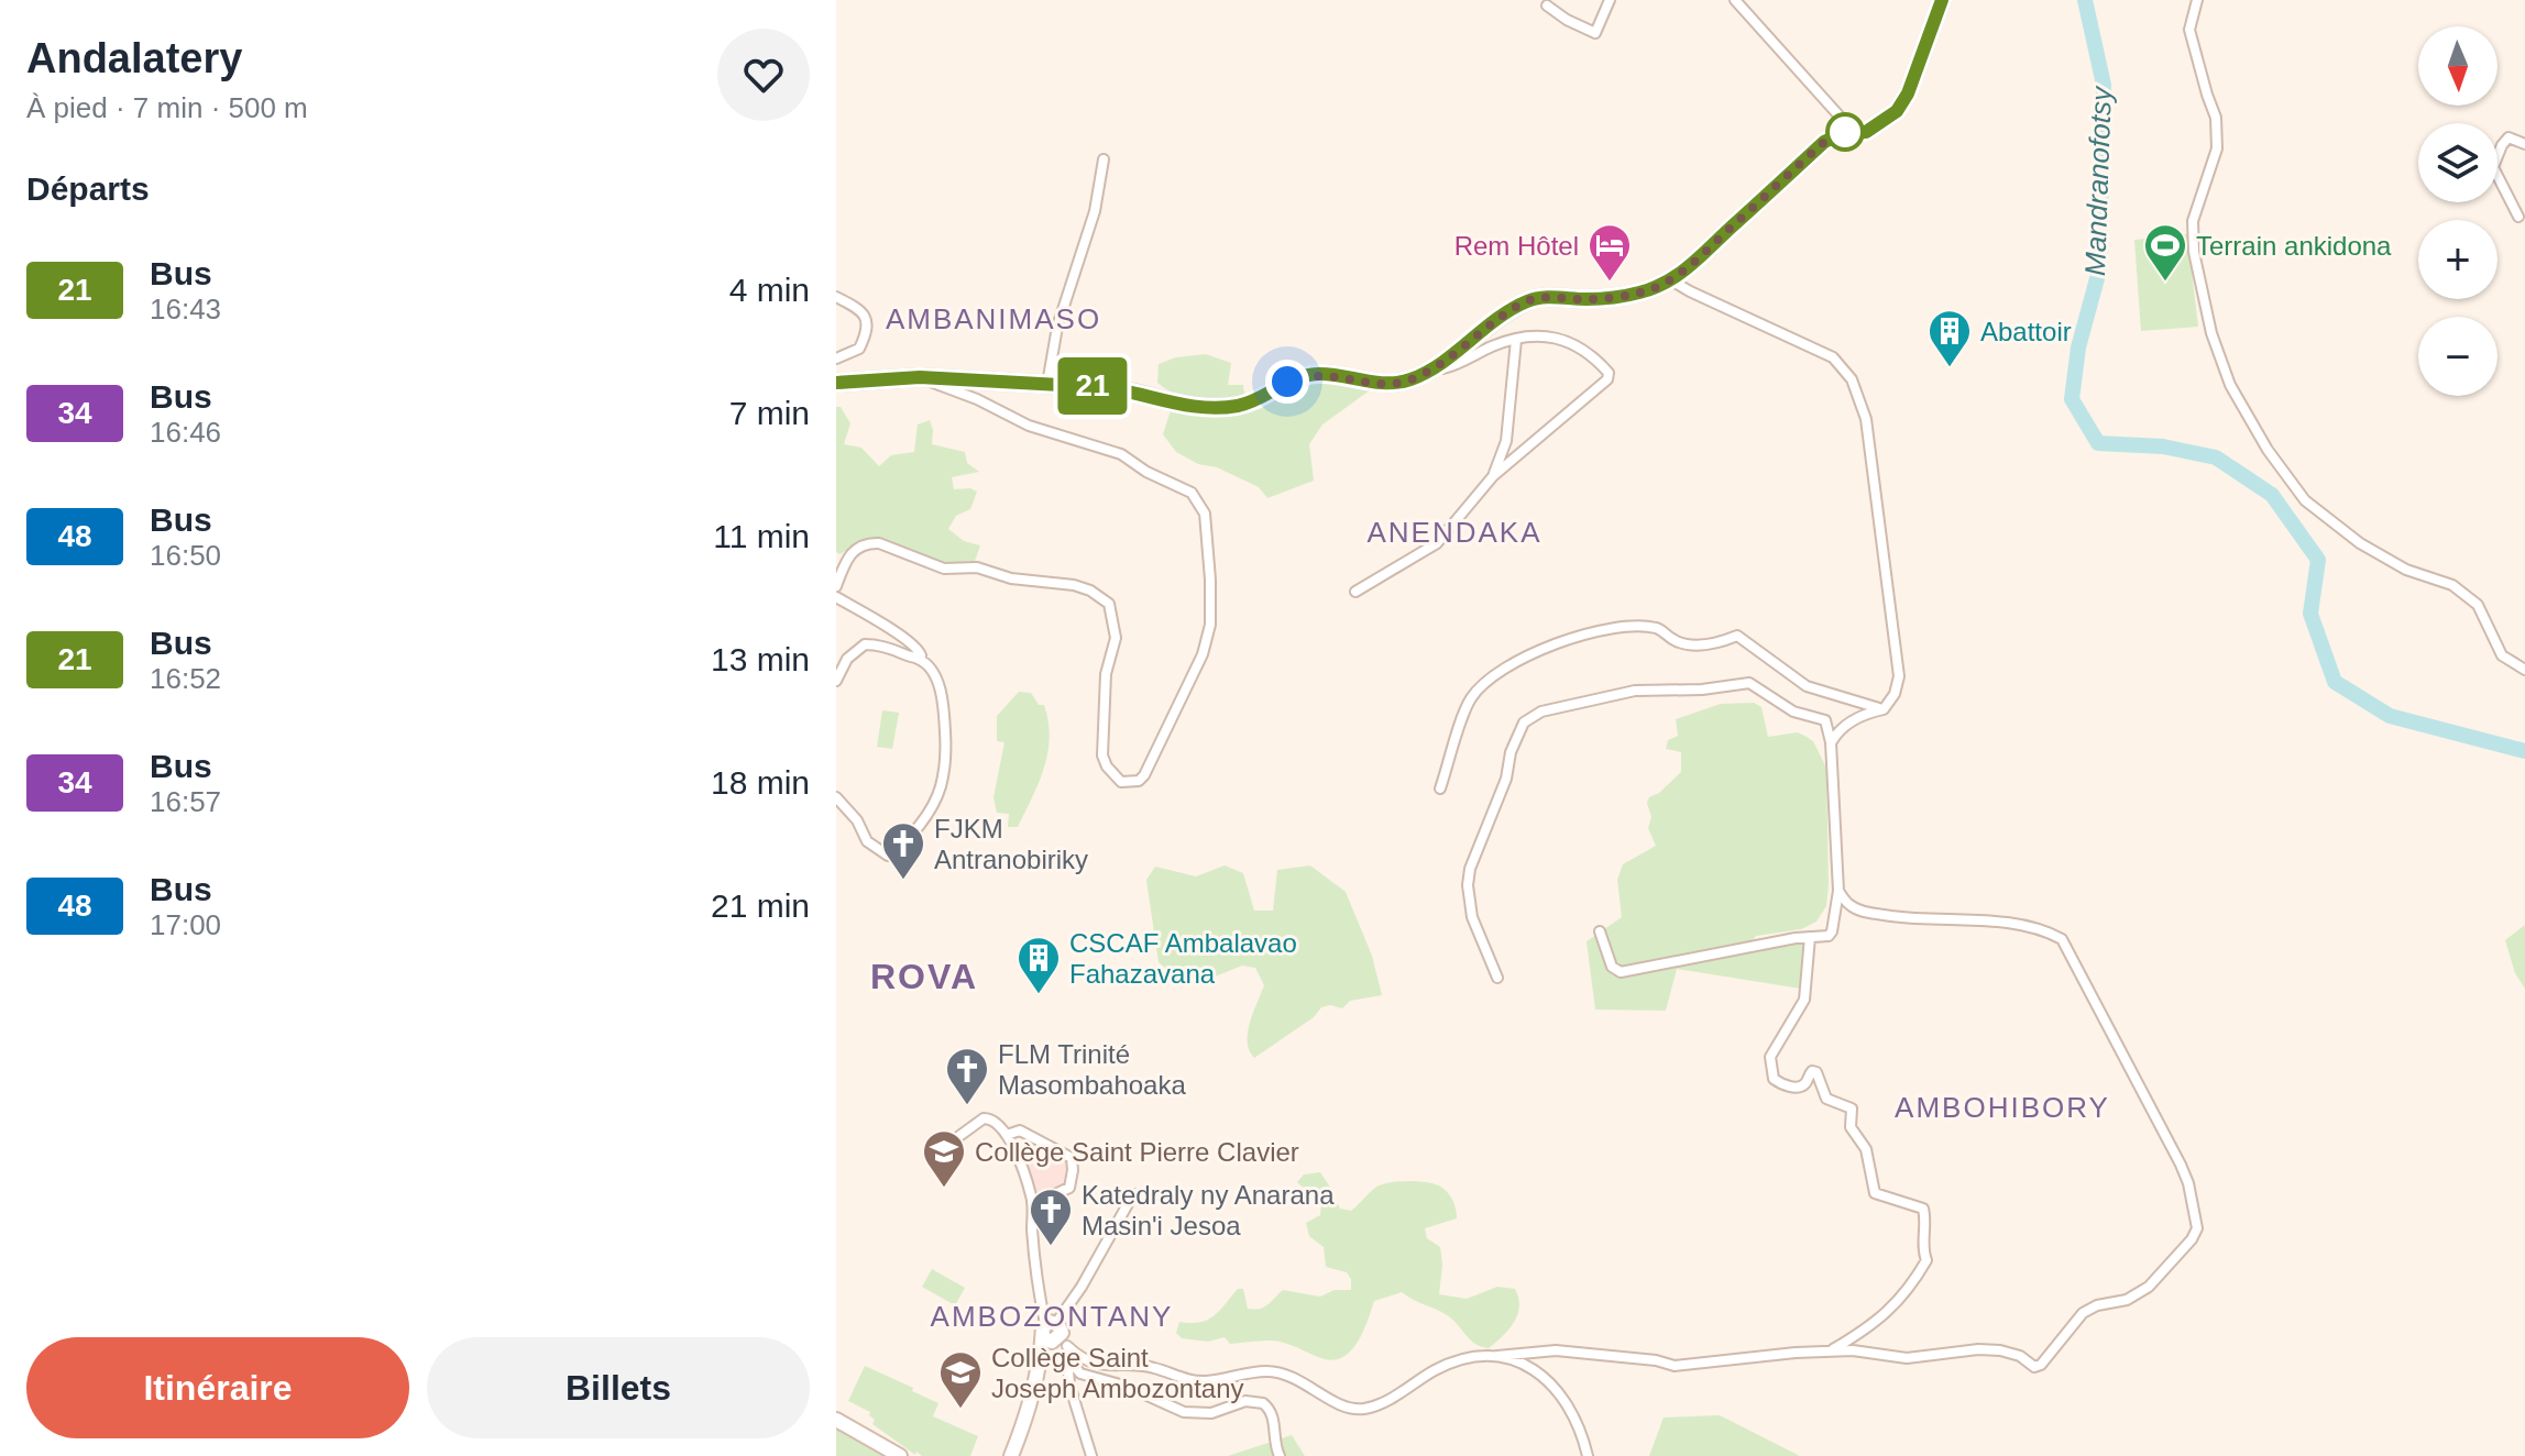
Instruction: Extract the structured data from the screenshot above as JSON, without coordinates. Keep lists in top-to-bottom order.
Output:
{
  "districts": [
    "AMBANIMASO",
    "ANENDAKA",
    "ROVA",
    "AMBOHIBORY",
    "AMBOZONTANY"
  ],
  "water": ["Mandranofotsy"],
  "places": {
    "hotel": ["Rem Hôtel"],
    "sports": ["Terrain ankidona"],
    "building": ["Abattoir", "CSCAF Ambalavao Fahazavana"],
    "church": ["FJKM Antranobiriky", "FLM Trinité Masombahoaka", "Katedraly ny Anarana Masin'i Jesoa"],
    "school or university": ["Collège Saint Pierre Clavier", "Collège Saint Joseph Ambozontany"]
  },
  "lines": ["bus line 21"],
  "north": "bottom",
  "page": {
    "heading": [
      ["Andalatery", "À pied · 7 min · 500 m"],
      "Départs"
    ],
    "on_map": "21",
    "map_buttons": ["+", "−"],
    "list": [
      {
        "mark": "21",
        "name": "Bus",
        "note": "16:43",
        "value": "4 min"
      },
      {
        "mark": "34",
        "name": "Bus",
        "note": "16:46",
        "value": "7 min"
      },
      {
        "mark": "48",
        "name": "Bus",
        "note": "16:50",
        "value": "11 min"
      },
      {
        "mark": "21",
        "name": "Bus",
        "note": "16:52",
        "value": "13 min"
      },
      {
        "mark": "34",
        "name": "Bus",
        "note": "16:57",
        "value": "18 min"
      },
      {
        "mark": "48",
        "name": "Bus",
        "note": "17:00",
        "value": "21 min"
      }
    ],
    "buttons": ["Itinéraire", "Billets"]
  }
}
